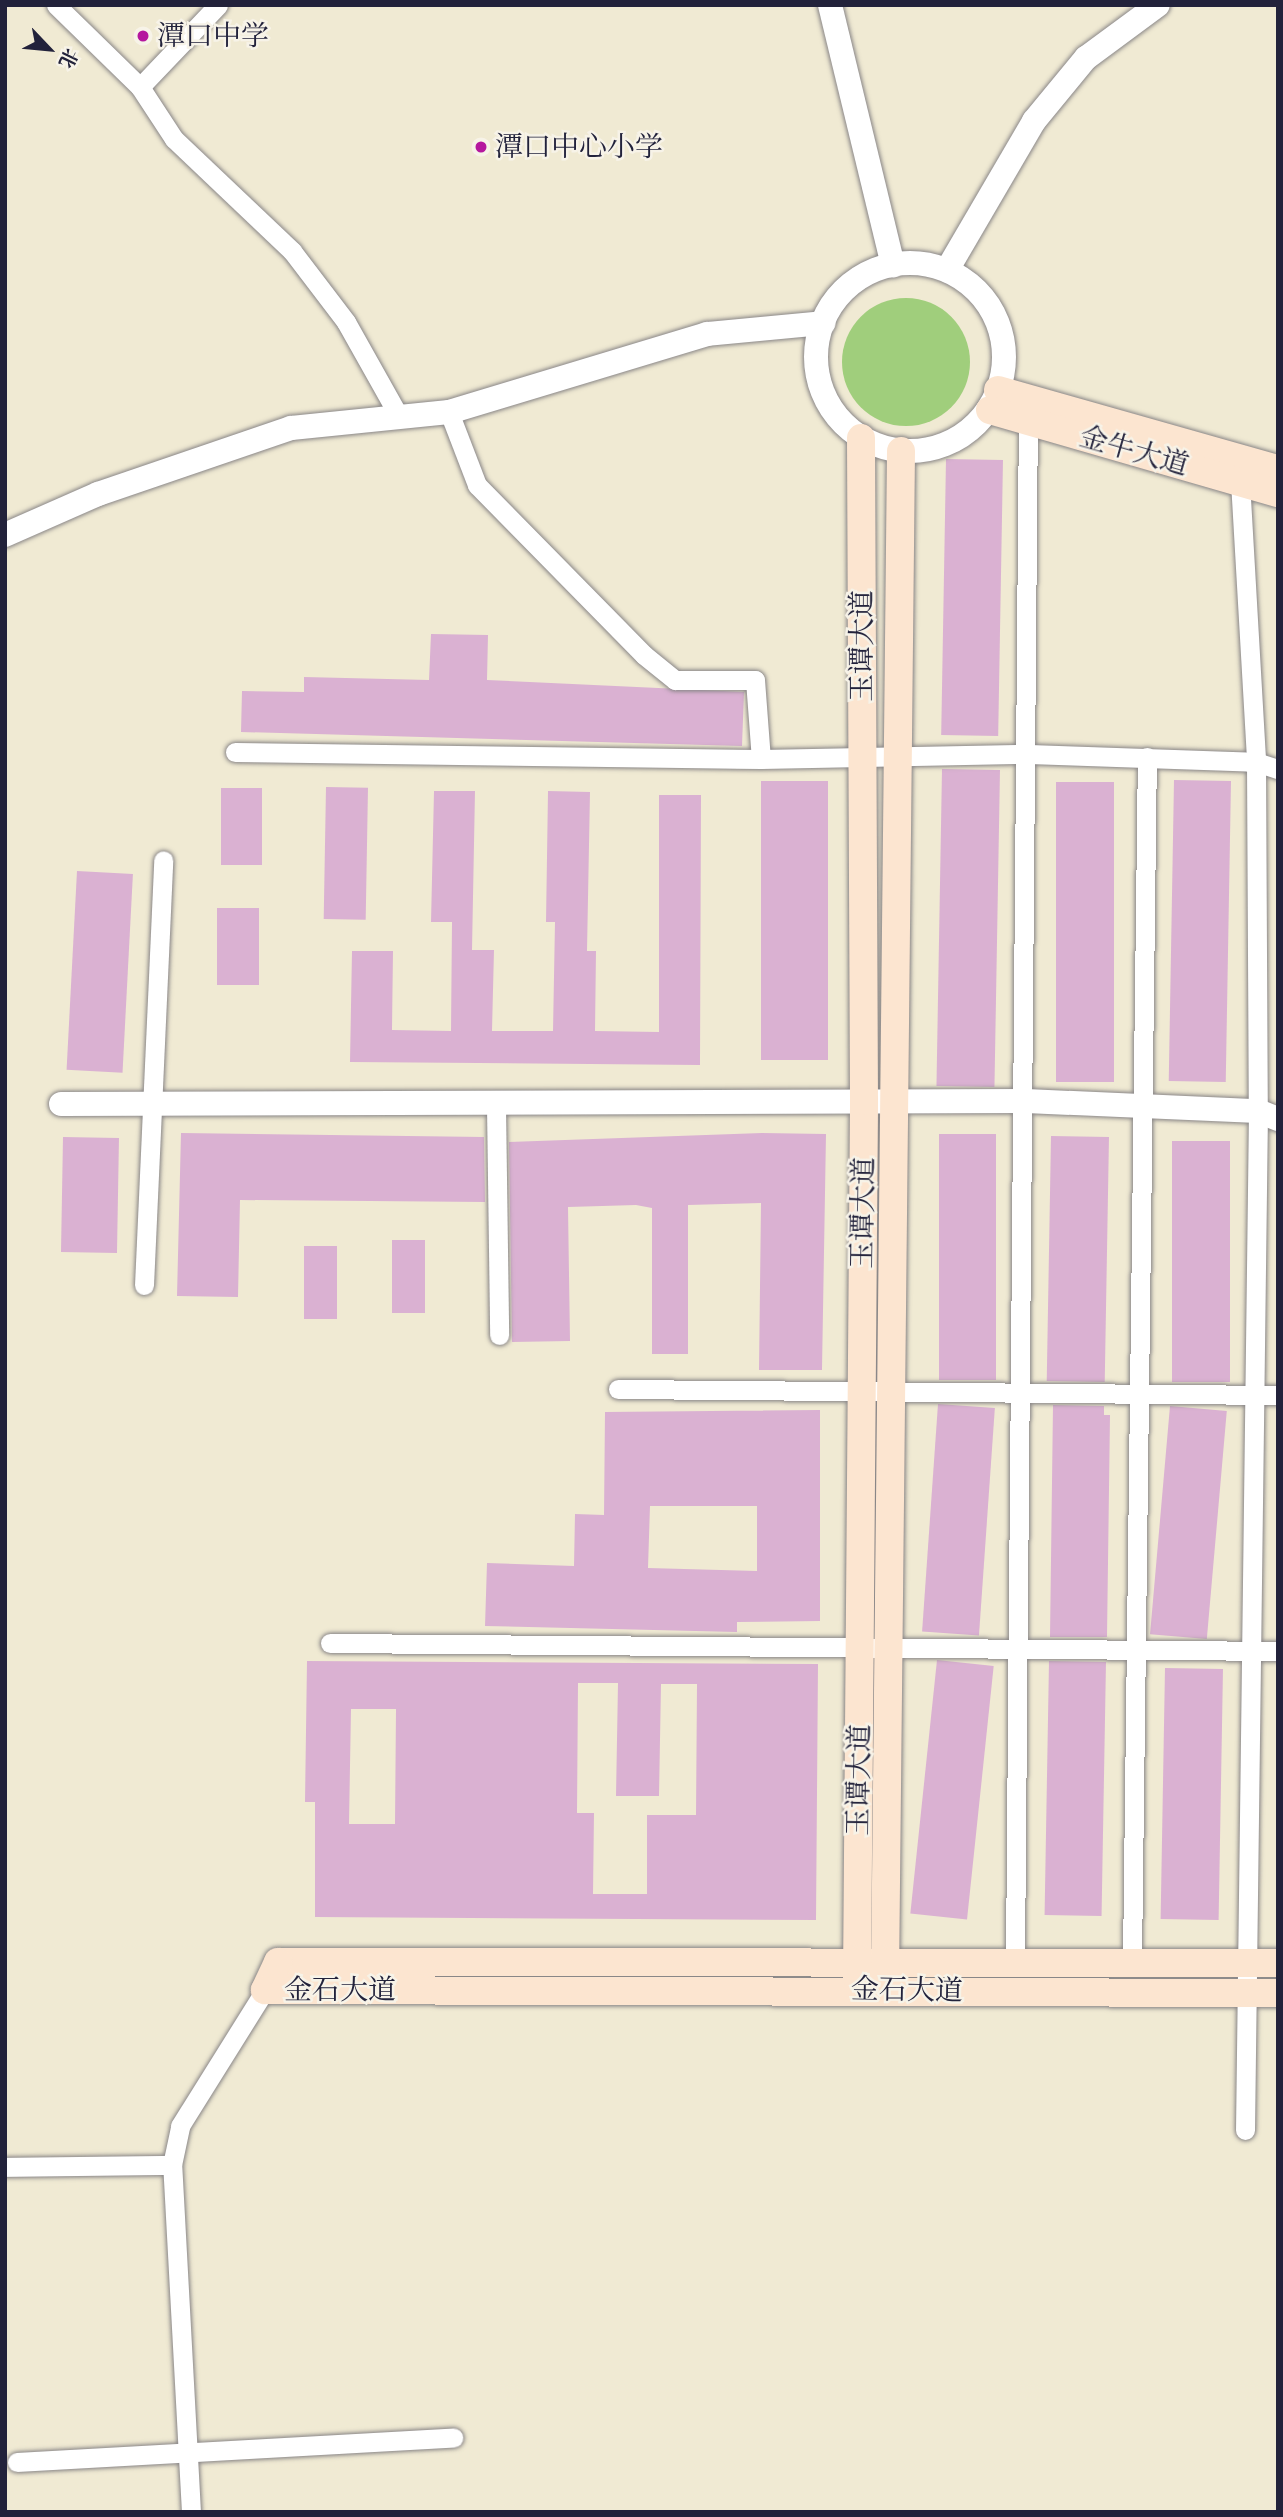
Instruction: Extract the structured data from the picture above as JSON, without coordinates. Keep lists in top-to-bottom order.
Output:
{
  "streets": {
    "main road": ["金牛大道", "玉谭大道", "金石大道"]
  },
  "crossings": [
    ["金牛大道", "玉谭大道"],
    ["玉谭大道", "金石大道"]
  ],
  "places": ["潭口中学", "潭口中心小学"],
  "north": "bottom right"
}
